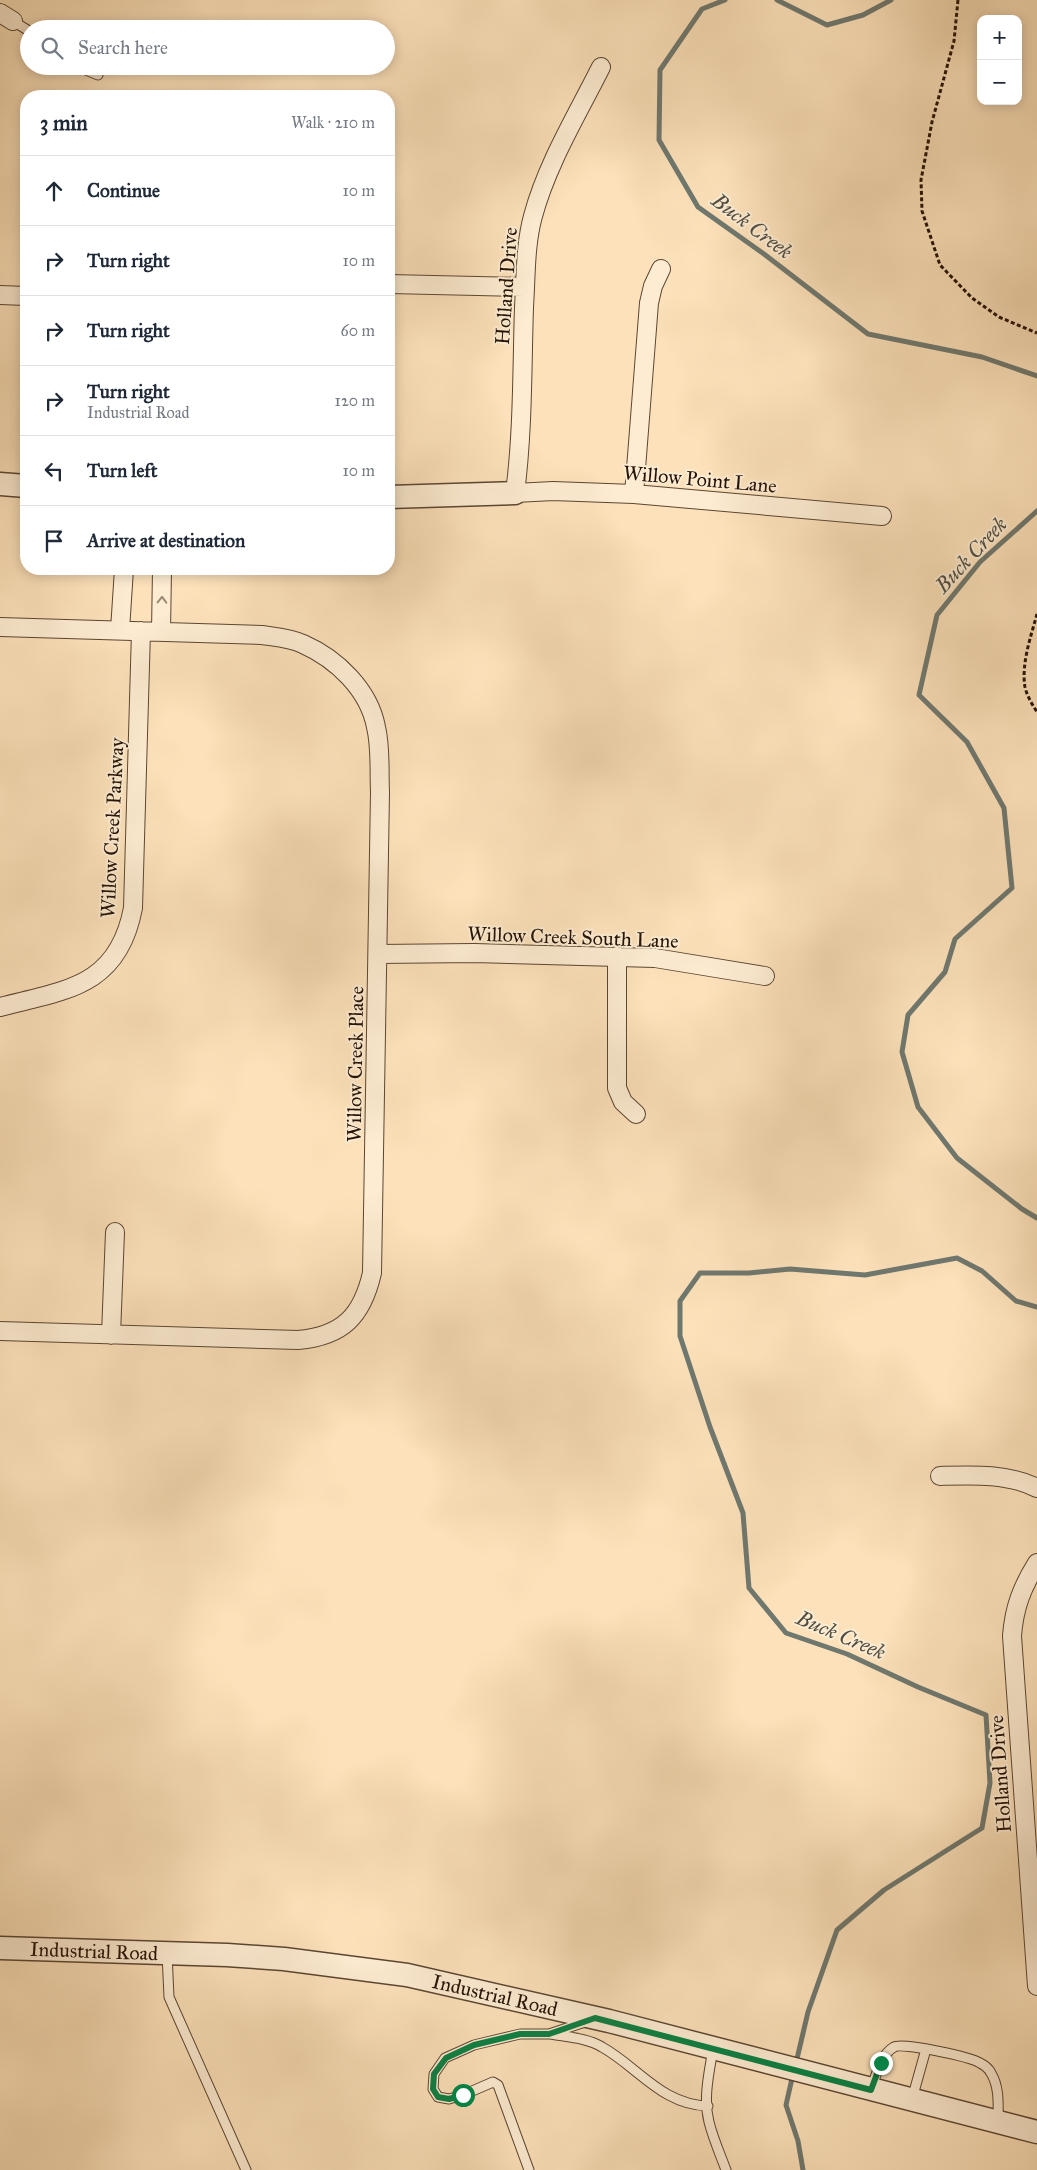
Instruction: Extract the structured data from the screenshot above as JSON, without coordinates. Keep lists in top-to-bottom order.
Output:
{
  "streets": {
    "street": [
      "Holland Drive",
      "Willow Point Lane",
      "Willow Creek Parkway",
      "Willow Creek South Lane",
      "Willow Creek Place",
      "Industrial Road"
    ]
  },
  "crossings": [
    ["Holland Drive", "Willow Point Lane"],
    ["Willow Creek Parkway", "Willow Creek Place"],
    ["Willow Creek South Lane", "Willow Creek Place"]
  ],
  "water": ["Buck Creek"],
  "page": {
    "map_buttons": ["+", "−"],
    "search": "Search here",
    "heading": ["3 min", "Walk · 210 m"],
    "list": [
      ["Continue", "10 m"],
      ["Turn right", "10 m"],
      ["Turn right", "60 m"],
      ["Turn right", "Industrial Road", "120 m"],
      ["Turn left", "10 m"],
      "Arrive at destination"
    ]
  }
}
